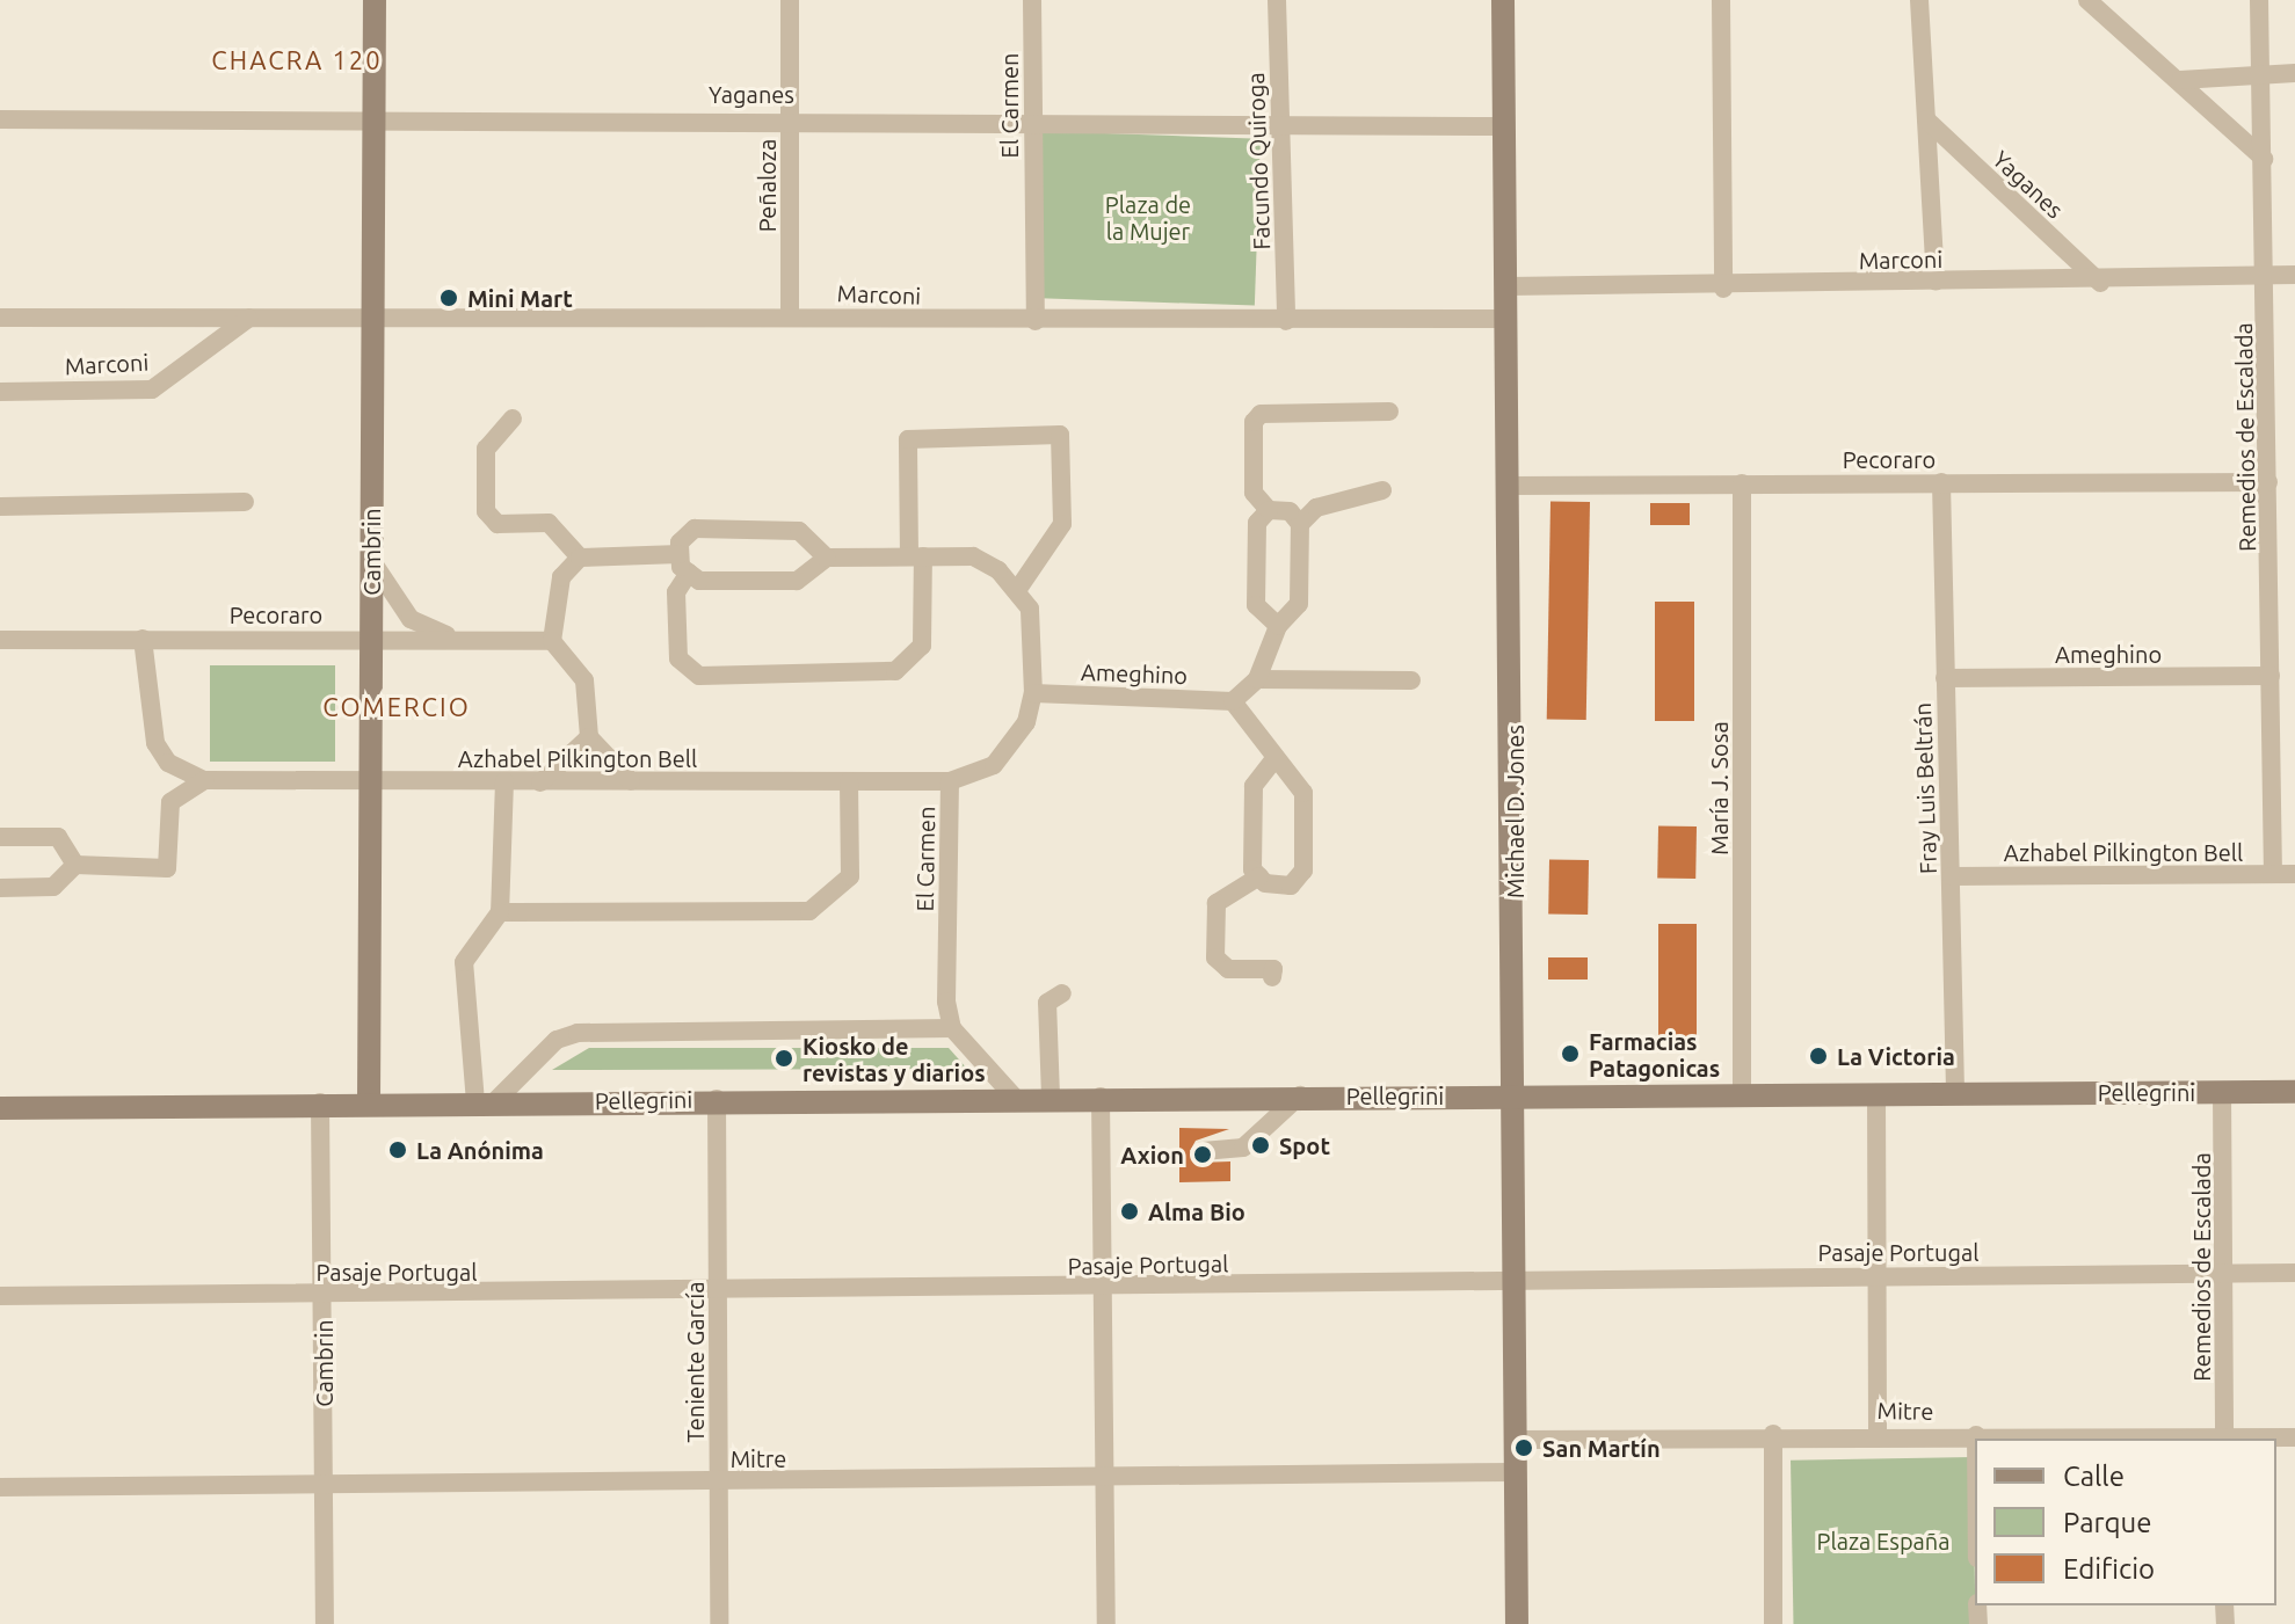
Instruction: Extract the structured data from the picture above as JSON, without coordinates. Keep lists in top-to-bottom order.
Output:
{
  "streets": {
    "street": [
      "Yaganes",
      "El Carmen",
      "Facundo Quiroga",
      "Peñaloza",
      "Marconi",
      "Remedios de Escalada",
      "Pecoraro",
      "Cambrin",
      "Ameghino",
      "Azhabel Pilkington Bell",
      "María J. Sosa",
      "Fray Luis Beltrán",
      "Michael D. Jones",
      "Pellegrini",
      "Pasaje Portugal",
      "Teniente García",
      "Mitre"
    ]
  },
  "crossings": [
    ["Yaganes", "El Carmen"],
    ["Yaganes", "Facundo Quiroga"],
    ["Yaganes", "Peñaloza"],
    ["Yaganes", "Marconi"],
    ["Yaganes", "Cambrin"],
    ["Yaganes", "Michael D. Jones"],
    ["El Carmen", "Marconi"],
    ["El Carmen", "Ameghino"],
    ["El Carmen", "Azhabel Pilkington Bell"],
    ["Facundo Quiroga", "Marconi"],
    ["Peñaloza", "Marconi"],
    ["Marconi", "Remedios de Escalada"],
    ["Marconi", "Cambrin"],
    ["Marconi", "Michael D. Jones"],
    ["Remedios de Escalada", "Pecoraro"],
    ["Remedios de Escalada", "Ameghino"],
    ["Remedios de Escalada", "Azhabel Pilkington Bell"],
    ["Remedios de Escalada", "Pellegrini"],
    ["Remedios de Escalada", "Pasaje Portugal"],
    ["Remedios de Escalada", "Mitre"],
    ["Pecoraro", "Cambrin"],
    ["Pecoraro", "Azhabel Pilkington Bell"],
    ["Pecoraro", "María J. Sosa"],
    ["Pecoraro", "Fray Luis Beltrán"],
    ["Pecoraro", "Michael D. Jones"],
    ["Cambrin", "Azhabel Pilkington Bell"],
    ["Cambrin", "Pellegrini"],
    ["Cambrin", "Pasaje Portugal"],
    ["Cambrin", "Mitre"],
    ["Ameghino", "Fray Luis Beltrán"],
    ["Azhabel Pilkington Bell", "Fray Luis Beltrán"],
    ["María J. Sosa", "Pellegrini"],
    ["Fray Luis Beltrán", "Pellegrini"],
    ["Michael D. Jones", "Pellegrini"],
    ["Michael D. Jones", "Pasaje Portugal"],
    ["Michael D. Jones", "Mitre"],
    ["Pellegrini", "Teniente García"],
    ["Pasaje Portugal", "Teniente García"],
    ["Teniente García", "Mitre"]
  ],
  "districts": ["CHACRA 120", "COMERCIO"],
  "parks": ["Plaza de la Mujer", "Plaza España"],
  "places": [
    "Mini Mart",
    "Farmacias Patagonicas",
    "La Victoria",
    "Kiosko de revistas y diarios",
    "Spot",
    "La Anónima",
    "Axion",
    "Alma Bio",
    "San Martín"
  ],
  "legend": ["Calle", "Parque", "Edificio"]
}
